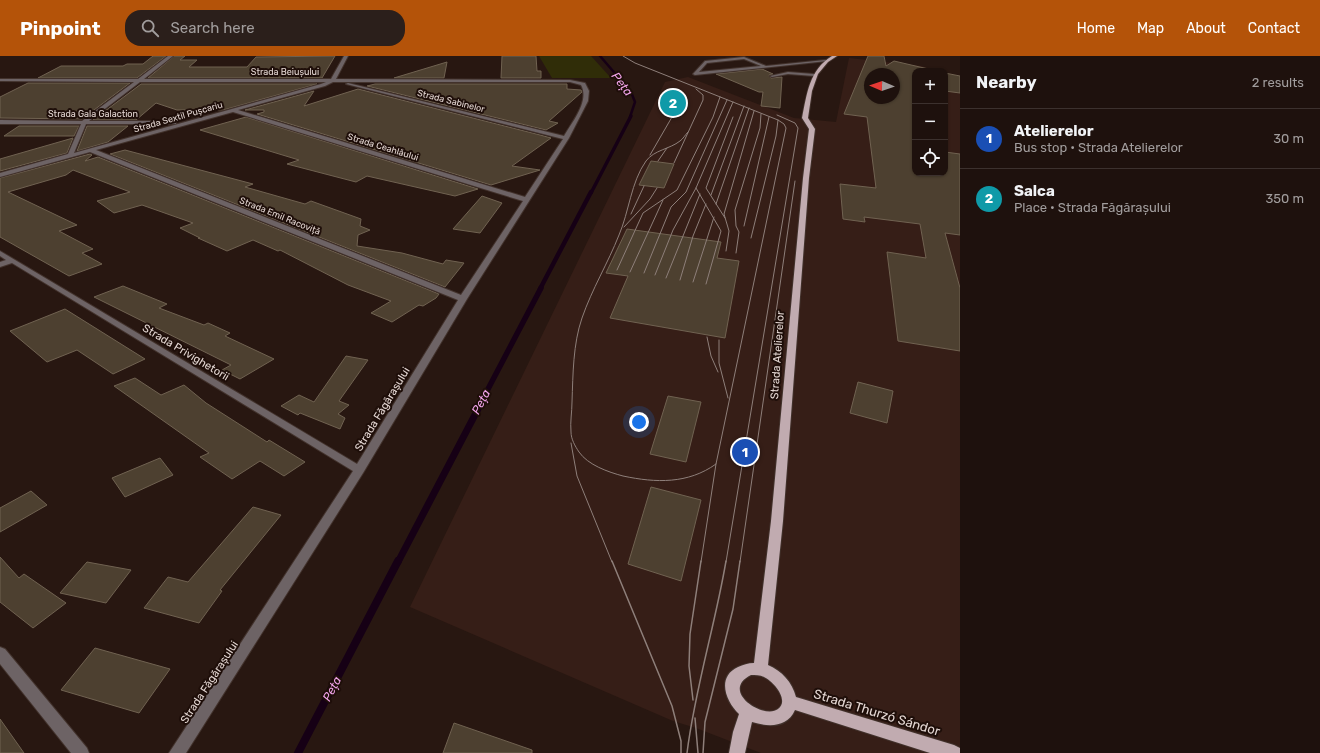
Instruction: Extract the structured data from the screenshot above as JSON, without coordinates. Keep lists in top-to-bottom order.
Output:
{
  "streets": {
    "main road": ["Strada Atelierelor", "Strada Thurzó Sándor"],
    "street": [
      "Strada Beiușului",
      "Strada Sabinelor",
      "Strada Gala Galaction",
      "Strada Sextil Pușcariu",
      "Strada Ceahlăului",
      "Strada Emil Racoviță",
      "Strada Privighetorii",
      "Strada Făgărașului"
    ]
  },
  "crossings": [
    ["Strada Beiușului", "Strada Sabinelor"],
    ["Strada Beiușului", "Strada Sextil Pușcariu"],
    ["Strada Beiușului", "Strada Făgărașului"],
    ["Strada Sabinelor", "Strada Sextil Pușcariu"],
    ["Strada Sabinelor", "Strada Făgărașului"],
    ["Strada Gala Galaction", "Strada Sextil Pușcariu"],
    ["Strada Sextil Pușcariu", "Strada Ceahlăului"],
    ["Strada Sextil Pușcariu", "Strada Emil Racoviță"],
    ["Strada Ceahlăului", "Strada Făgărașului"],
    ["Strada Emil Racoviță", "Strada Făgărașului"],
    ["Strada Privighetorii", "Strada Făgărașului"],
    ["Strada Atelierelor", "Strada Thurzó Sándor"]
  ],
  "water": ["Peța"],
  "north": "left",
  "page": {
    "header": "Pinpoint",
    "search": "Search here",
    "nav": [
      "Home",
      "Map",
      "About",
      "Contact"
    ],
    "heading": ["Nearby", "2 results"],
    "map_buttons": ["+", "−"],
    "pins": ["2", "1"],
    "list": [
      {
        "mark": "1",
        "name": "Atelierelor",
        "note": "Bus stop · Strada Atelierelor",
        "value": "30 m"
      },
      {
        "mark": "2",
        "name": "Salca",
        "note": "Place · Strada Făgărașului",
        "value": "350 m"
      }
    ]
  }
}
